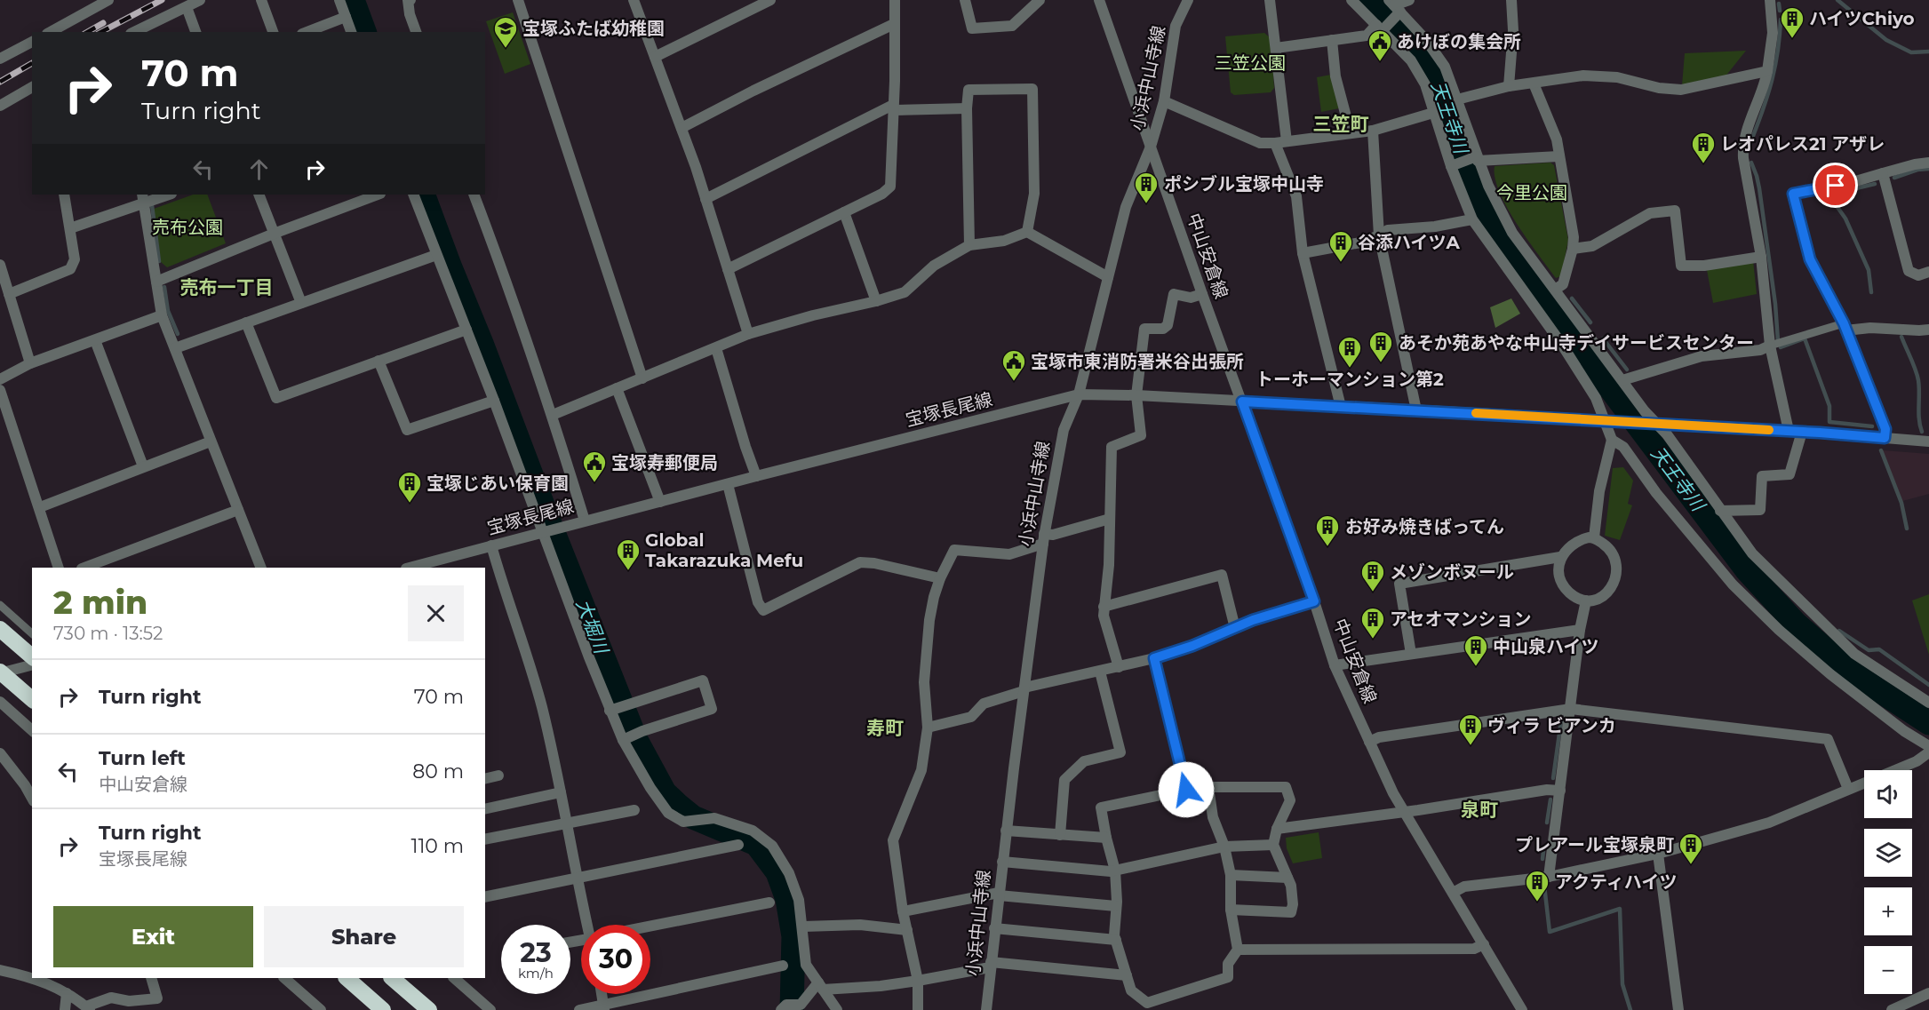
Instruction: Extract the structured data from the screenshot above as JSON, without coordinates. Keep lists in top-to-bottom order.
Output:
{
  "streets": {
    "street": ["小浜中山寺線", "中山安倉線", "宝塚長尾線"]
  },
  "crossings": [
    ["小浜中山寺線", "中山安倉線"],
    ["小浜中山寺線", "宝塚長尾線"],
    ["中山安倉線", "宝塚長尾線"]
  ],
  "districts": [
    "三笠町",
    "売布一丁目",
    "寿町",
    "泉町"
  ],
  "water": ["天王寺川", "大堀川"],
  "parks": ["三笠公園", "今里公園", "売布公園"],
  "places": {
    "building": [
      "ハイツChiyo",
      "レオパレス21 アザレ",
      "ポシブル宝塚中山寺",
      "谷添ハイツA",
      "あそか苑あやな中山寺デイサービスセンター",
      "トーホーマンション第2",
      "宝塚じあい保育園",
      "お好み焼きばってん",
      "Global Takarazuka Mefu",
      "メゾンボヌール",
      "アセオマンション",
      "中山泉ハイツ",
      "ヴィラ ビアンカ",
      "プレアール宝塚泉町",
      "アクティハイツ"
    ],
    "school or university": ["宝塚ふたば幼稚園"],
    "public building": ["あけぼの集会所", "宝塚市東消防署米谷出張所", "宝塚寿郵便局"]
  },
  "page": {
    "turn": ["70 m", "Turn right"],
    "heading": ["2 min", "730 m · 13:52"],
    "list": [
      {
        "name": "Turn right",
        "value": "70 m"
      },
      {
        "name": "Turn left",
        "note": "中山安倉線",
        "value": "80 m"
      },
      {
        "name": "Turn right",
        "note": "宝塚長尾線",
        "value": "110 m"
      }
    ],
    "map_buttons": ["+", "−"],
    "buttons": ["Exit", "Share"],
    "speed": "23 km/h",
    "limit": "30"
  }
}
